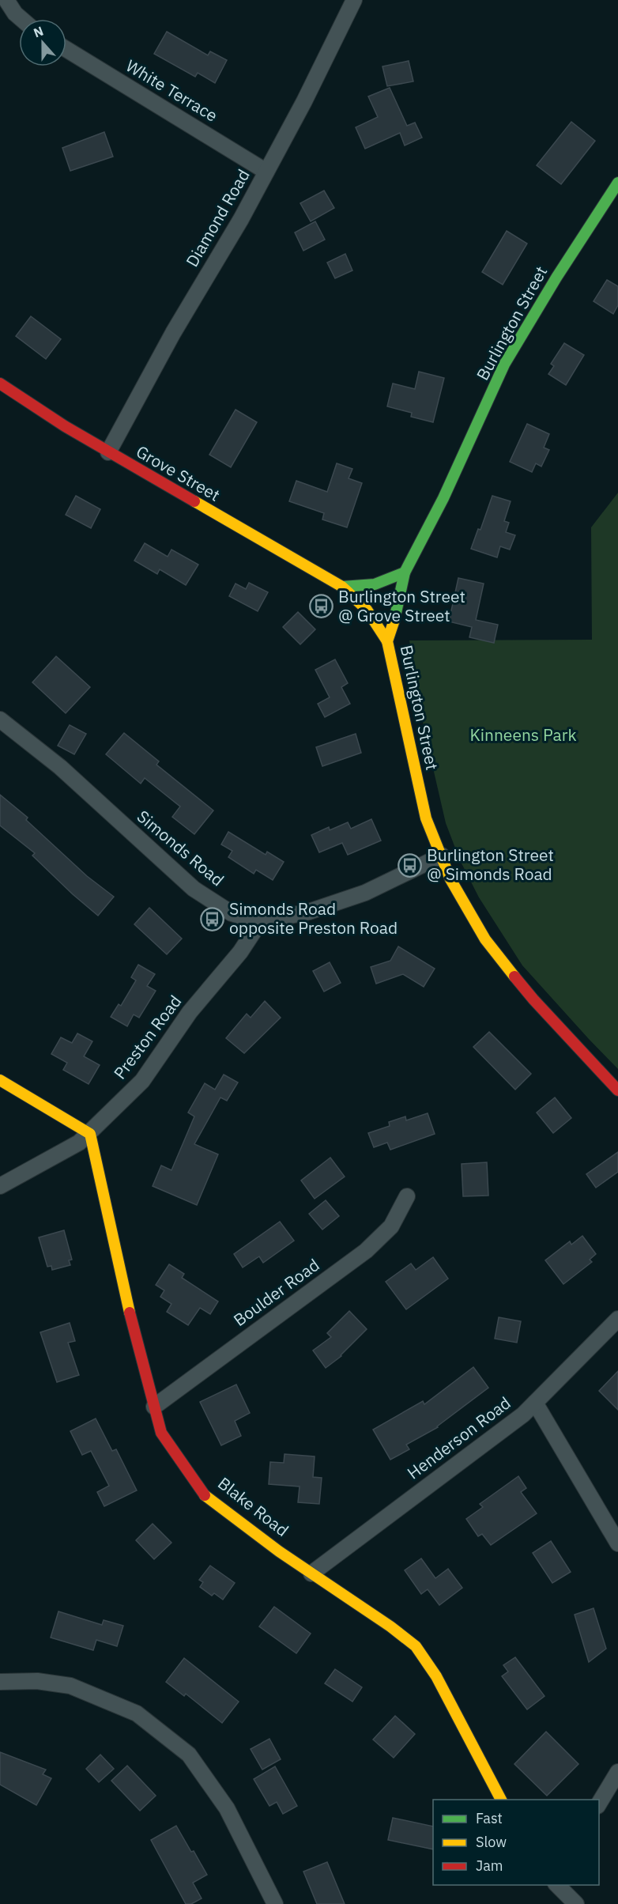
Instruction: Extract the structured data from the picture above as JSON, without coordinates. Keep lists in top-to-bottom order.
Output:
{
  "streets": {
    "street": [
      "White Terrace",
      "Diamond Road",
      "Burlington Street",
      "Grove Street",
      "Simonds Road",
      "Preston Road",
      "Boulder Road",
      "Henderson Road",
      "Blake Road"
    ]
  },
  "crossings": [
    ["White Terrace", "Diamond Road"],
    ["Diamond Road", "Grove Street"],
    ["Burlington Street", "Grove Street"],
    ["Simonds Road", "Preston Road"],
    ["Preston Road", "Blake Road"],
    ["Boulder Road", "Blake Road"],
    ["Henderson Road", "Blake Road"]
  ],
  "parks": ["Kinneens Park"],
  "places": {
    "bus stop": ["Burlington Street @ Grove Street", "Burlington Street @ Simonds Road", "Simonds Road opposite Preston Road"]
  },
  "legend": ["Fast", "Slow", "Jam"],
  "north": "top"
}
